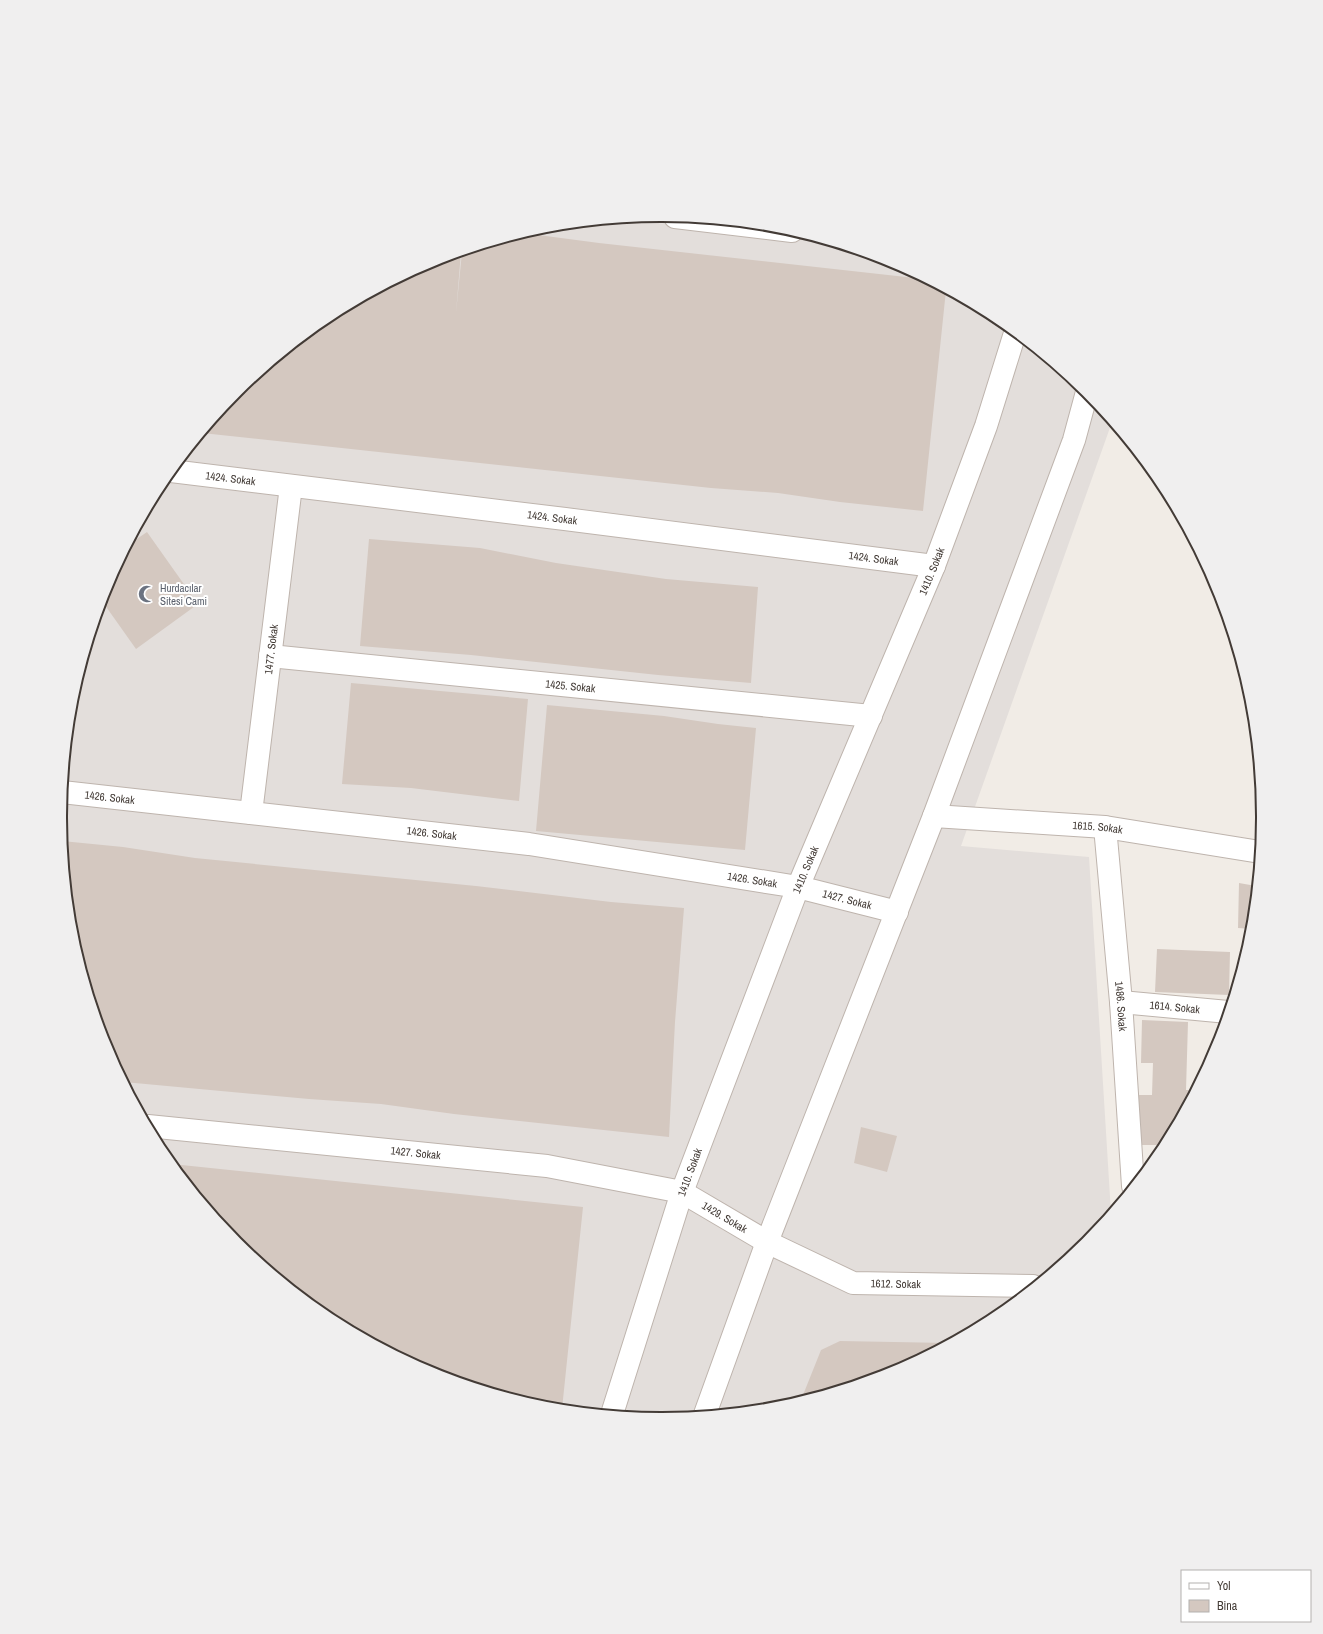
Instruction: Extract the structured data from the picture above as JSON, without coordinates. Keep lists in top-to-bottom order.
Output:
{
  "streets": {
    "street": [
      "1424. Sokak",
      "1410. Sokak",
      "1477. Sokak",
      "1425. Sokak",
      "1426. Sokak",
      "1615. Sokak",
      "1427. Sokak",
      "1486. Sokak",
      "1614. Sokak",
      "1429. Sokak",
      "1612. Sokak"
    ]
  },
  "crossings": [
    ["1424. Sokak", "1410. Sokak"],
    ["1424. Sokak", "1477. Sokak"],
    ["1410. Sokak", "1425. Sokak"],
    ["1410. Sokak", "1426. Sokak"],
    ["1410. Sokak", "1427. Sokak"],
    ["1410. Sokak", "1429. Sokak"],
    ["1477. Sokak", "1425. Sokak"],
    ["1477. Sokak", "1426. Sokak"],
    ["1426. Sokak", "1427. Sokak"],
    ["1615. Sokak", "1486. Sokak"],
    ["1427. Sokak", "1429. Sokak"],
    ["1486. Sokak", "1614. Sokak"],
    ["1429. Sokak", "1612. Sokak"]
  ],
  "places": {
    "mosque": ["Hurdacılar Sitesi Cami"]
  },
  "legend": ["Yol", "Bina"]
}
